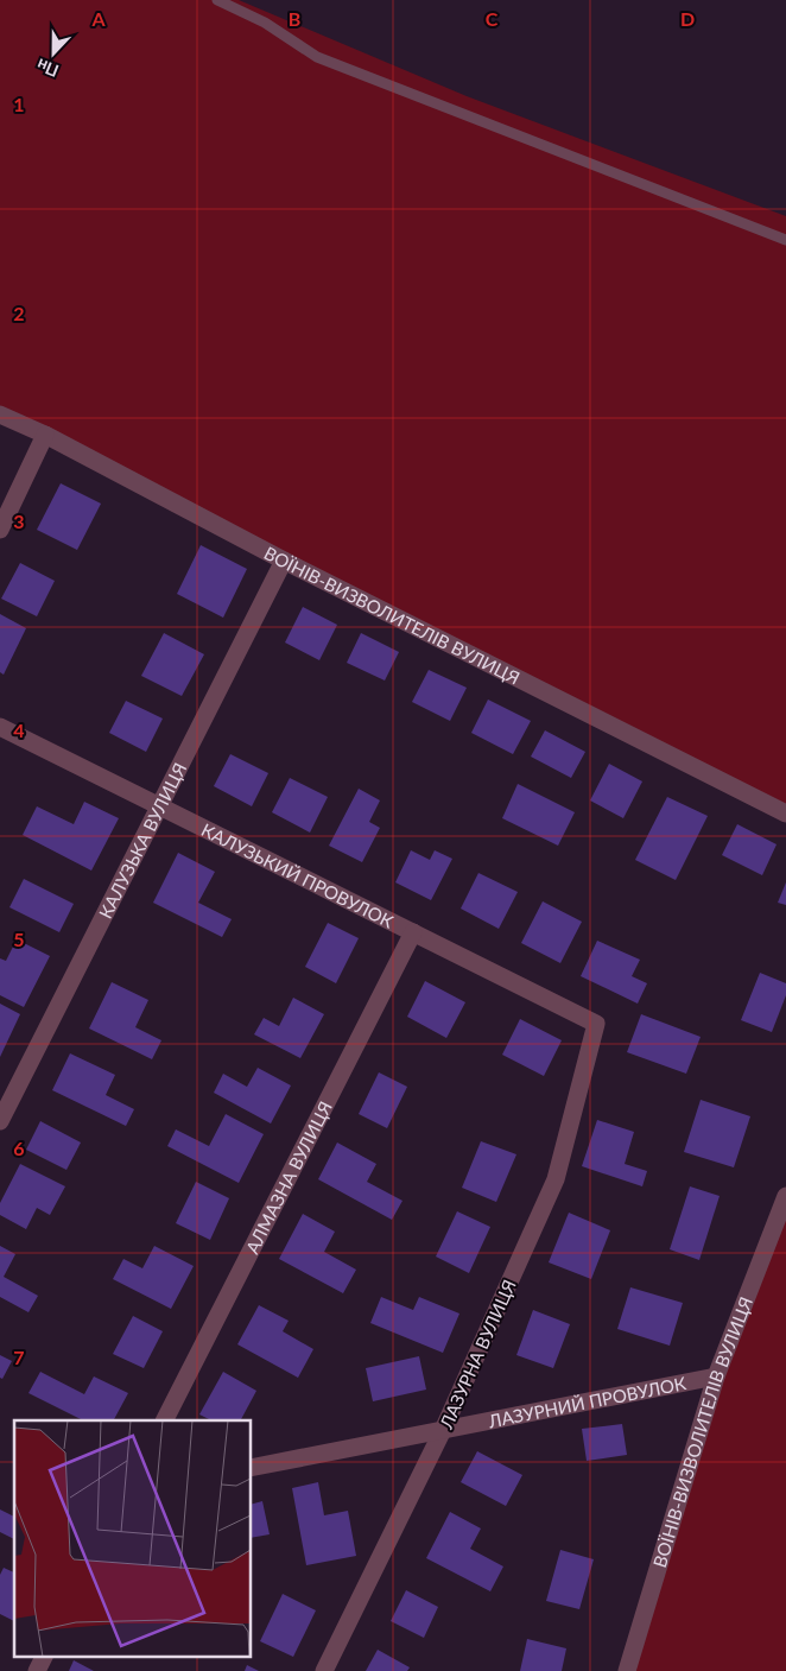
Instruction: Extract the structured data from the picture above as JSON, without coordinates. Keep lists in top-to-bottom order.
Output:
{
  "streets": {
    "street": [
      "ВОЇНІВ-ВИЗВОЛИТЕЛІВ ВУЛИЦЯ",
      "КАЛУЗЬКА ВУЛИЦЯ",
      "КАЛУЗЬКИЙ ПРОВУЛОК",
      "АЛМАЗНА ВУЛИЦЯ",
      "ЛАЗУРНА ВУЛИЦЯ",
      "ЛАЗУРНИЙ ПРОВУЛОК"
    ]
  },
  "crossings": [
    ["ВОЇНІВ-ВИЗВОЛИТЕЛІВ ВУЛИЦЯ", "КАЛУЗЬКА ВУЛИЦЯ"],
    ["ВОЇНІВ-ВИЗВОЛИТЕЛІВ ВУЛИЦЯ", "ЛАЗУРНИЙ ПРОВУЛОК"],
    ["КАЛУЗЬКА ВУЛИЦЯ", "КАЛУЗЬКИЙ ПРОВУЛОК"],
    ["КАЛУЗЬКИЙ ПРОВУЛОК", "АЛМАЗНА ВУЛИЦЯ"],
    ["КАЛУЗЬКИЙ ПРОВУЛОК", "ЛАЗУРНА ВУЛИЦЯ"],
    ["ЛАЗУРНА ВУЛИЦЯ", "ЛАЗУРНИЙ ПРОВУЛОК"]
  ],
  "north": "bottom",
  "grid": {
    "columns": [
      "A",
      "B",
      "C",
      "D"
    ],
    "rows": [
      "1",
      "2",
      "3",
      "4",
      "5",
      "6",
      "7"
    ]
  }
}
